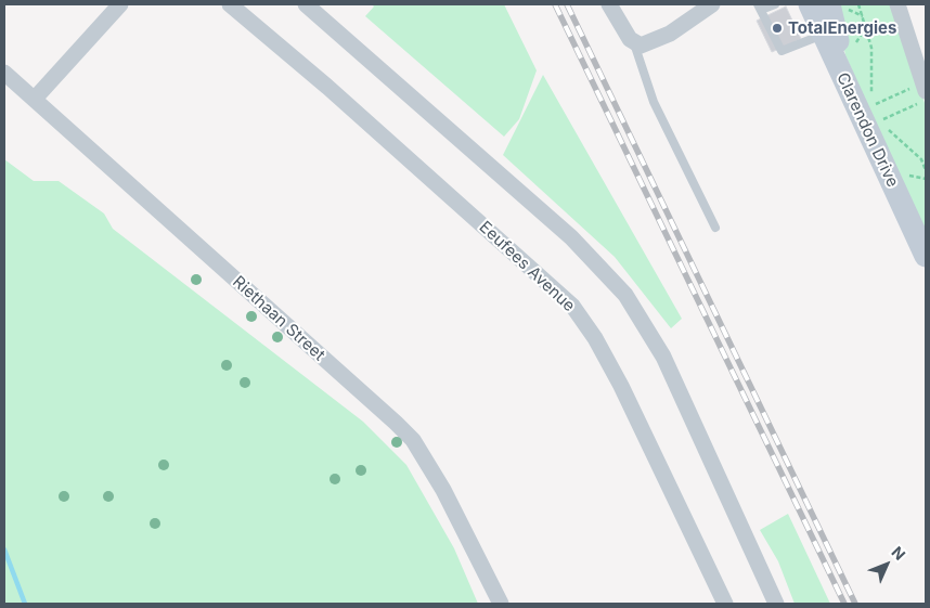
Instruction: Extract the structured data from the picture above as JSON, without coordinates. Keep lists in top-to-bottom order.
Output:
{
  "streets": {
    "main road": ["Clarendon Drive"],
    "street": ["Eeufees Avenue", "Riethaan Street"]
  },
  "places": ["TotalEnergies"],
  "north": "top right"
}
